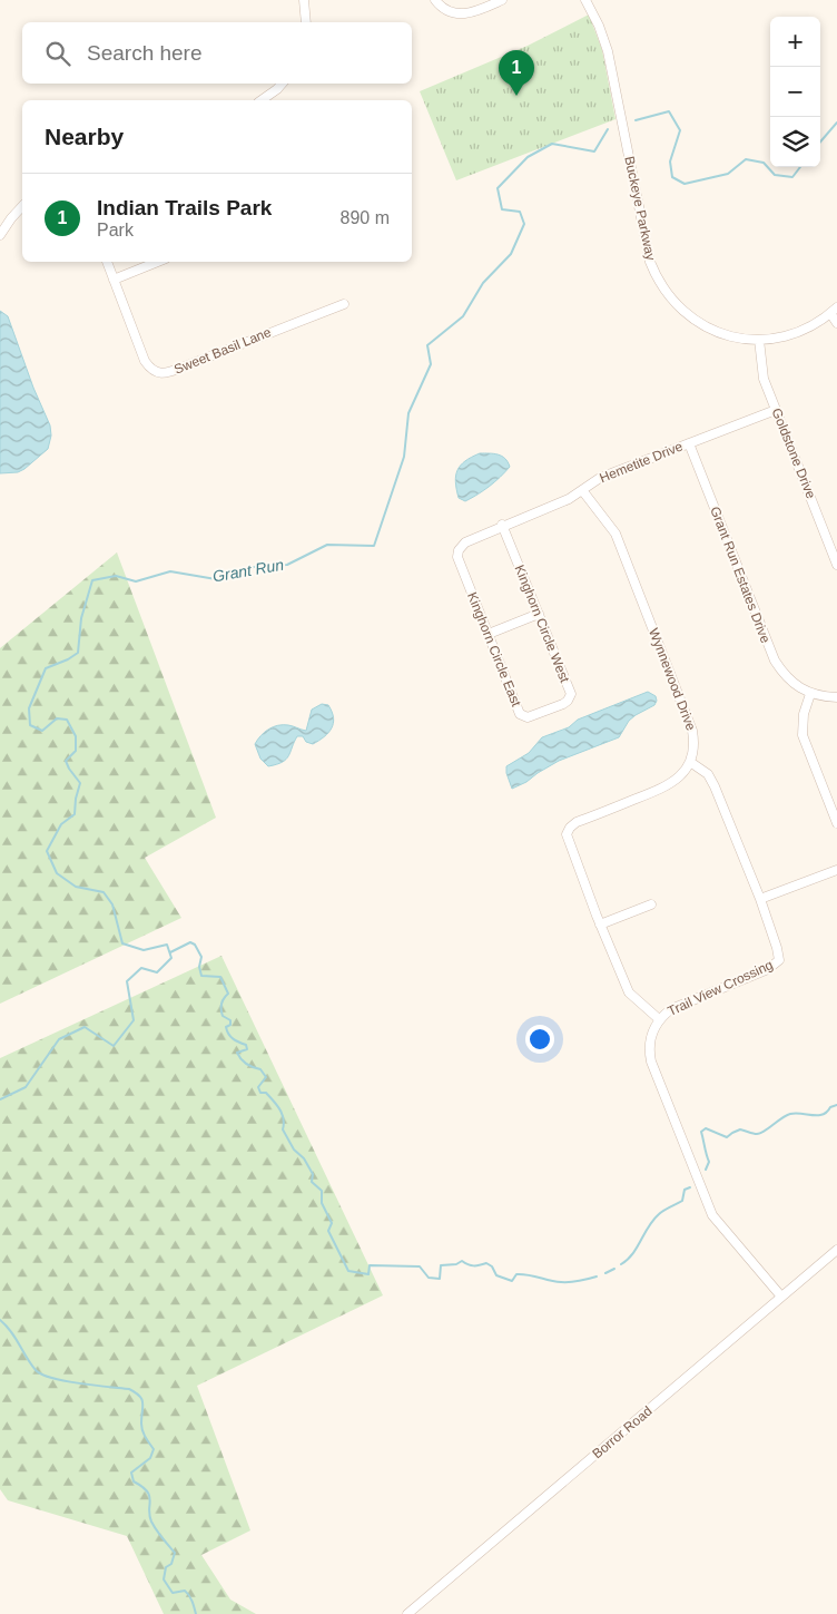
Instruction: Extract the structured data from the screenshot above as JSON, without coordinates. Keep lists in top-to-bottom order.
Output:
{
  "streets": {
    "street": [
      "Buckeye Parkway",
      "Sweet Basil Lane",
      "Goldstone Drive",
      "Hemetite Drive",
      "Grant Run Estates Drive",
      "Kinghorn Circle West",
      "Kinghorn Circle East",
      "Wynnewood Drive",
      "Trail View Crossing",
      "Borror Road"
    ]
  },
  "crossings": [
    ["Buckeye Parkway", "Goldstone Drive"],
    ["Goldstone Drive", "Hemetite Drive"],
    ["Hemetite Drive", "Grant Run Estates Drive"],
    ["Hemetite Drive", "Kinghorn Circle West"],
    ["Hemetite Drive", "Kinghorn Circle East"],
    ["Hemetite Drive", "Wynnewood Drive"],
    ["Kinghorn Circle West", "Kinghorn Circle East"],
    ["Wynnewood Drive", "Trail View Crossing"],
    ["Trail View Crossing", "Borror Road"]
  ],
  "water": ["Grant Run"],
  "page": {
    "map_buttons": ["+", "−"],
    "search": "Search here",
    "pins": "1",
    "heading": "Nearby",
    "list": [
      {
        "mark": "1",
        "name": "Indian Trails Park",
        "note": "Park",
        "value": "890 m"
      }
    ]
  }
}
